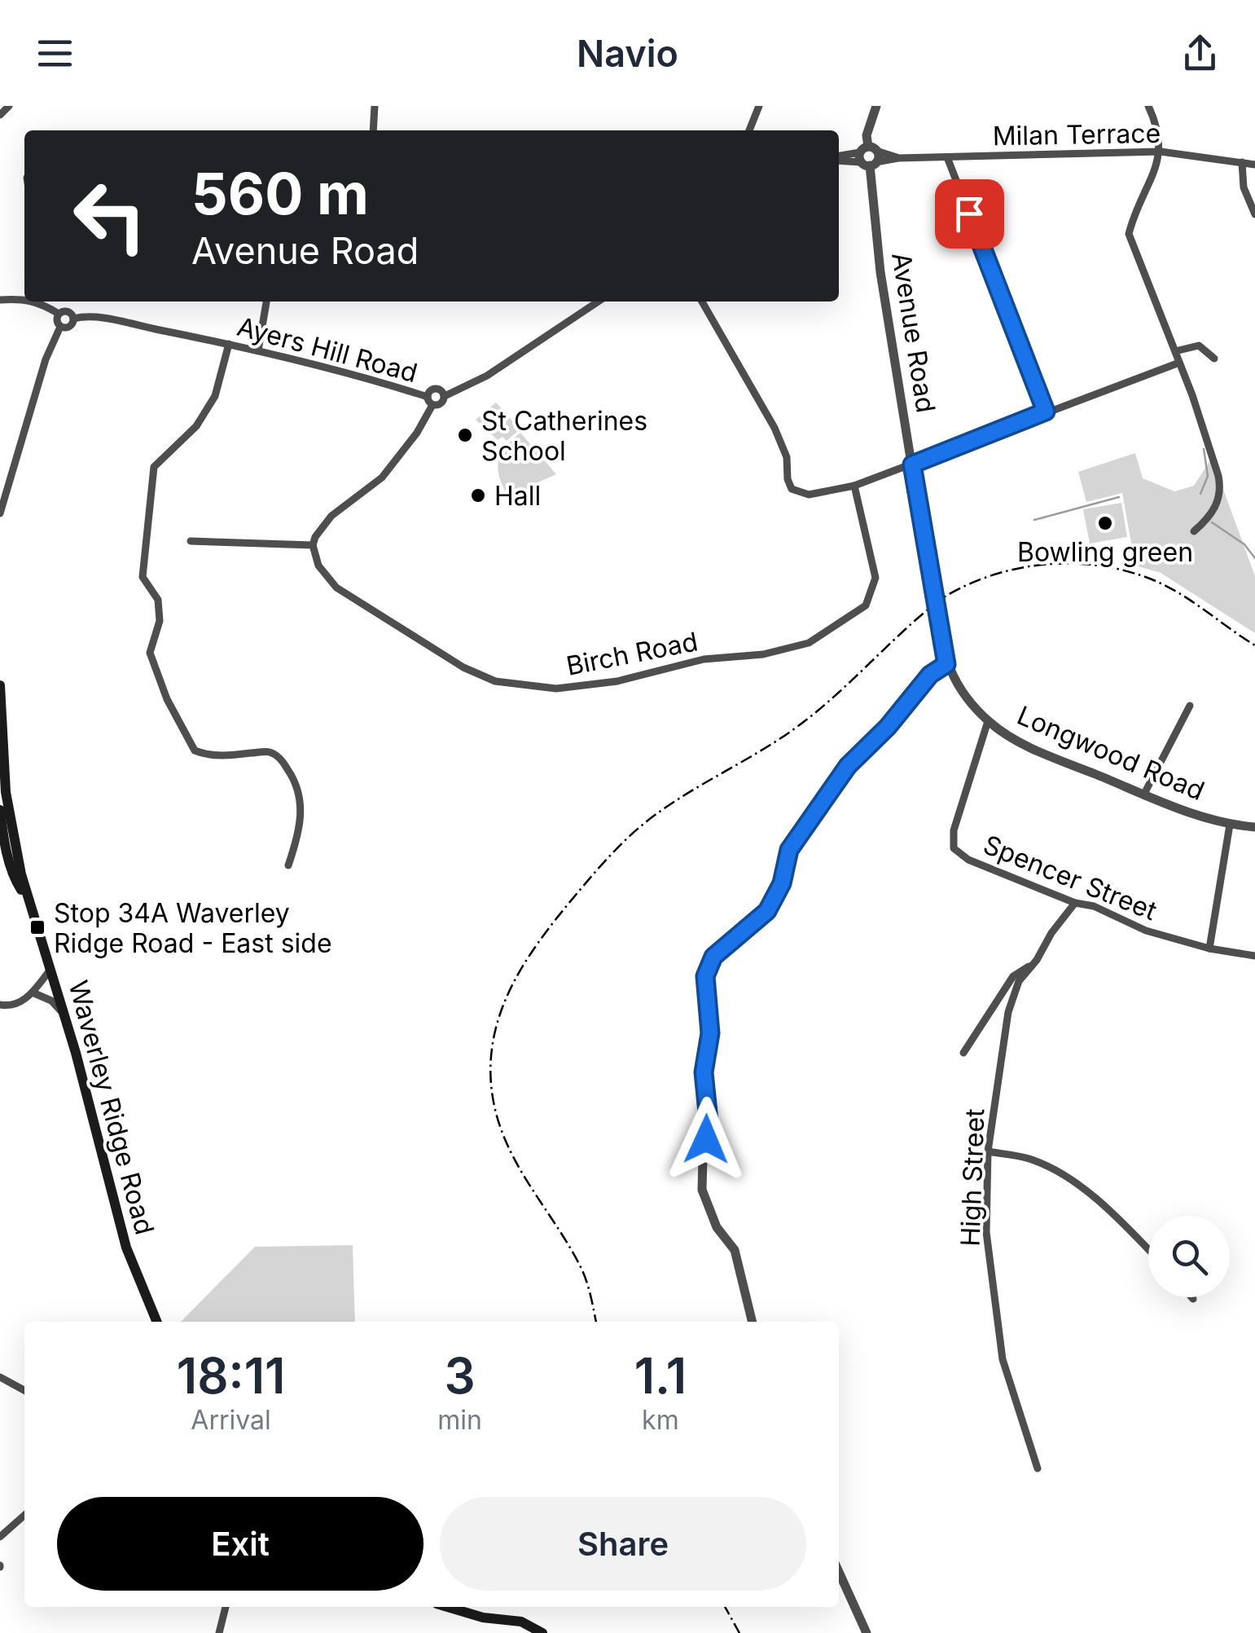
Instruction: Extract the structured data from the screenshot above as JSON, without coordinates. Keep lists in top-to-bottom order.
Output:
{
  "streets": {
    "main road": ["Waverley Ridge Road"],
    "street": [
      "Milan Terrace",
      "Avenue Road",
      "Ayers Hill Road",
      "Birch Road",
      "Longwood Road",
      "Spencer Street",
      "High Street"
    ]
  },
  "crossings": [
    ["Milan Terrace", "Avenue Road"],
    ["Avenue Road", "Longwood Road"],
    ["Longwood Road", "Spencer Street"],
    ["Spencer Street", "High Street"]
  ],
  "places": {
    "other": ["St Catherines School", "Hall", "Bowling green"],
    "transit": ["Stop 34A Waverley Ridge Road - East side"]
  },
  "page": {
    "header": "Navio",
    "turn": ["560 m", "Avenue Road"],
    "eta": [
      "18:11",
      "Arrival",
      "3",
      "min",
      "1.1",
      "km"
    ],
    "buttons": ["Exit", "Share"]
  }
}
